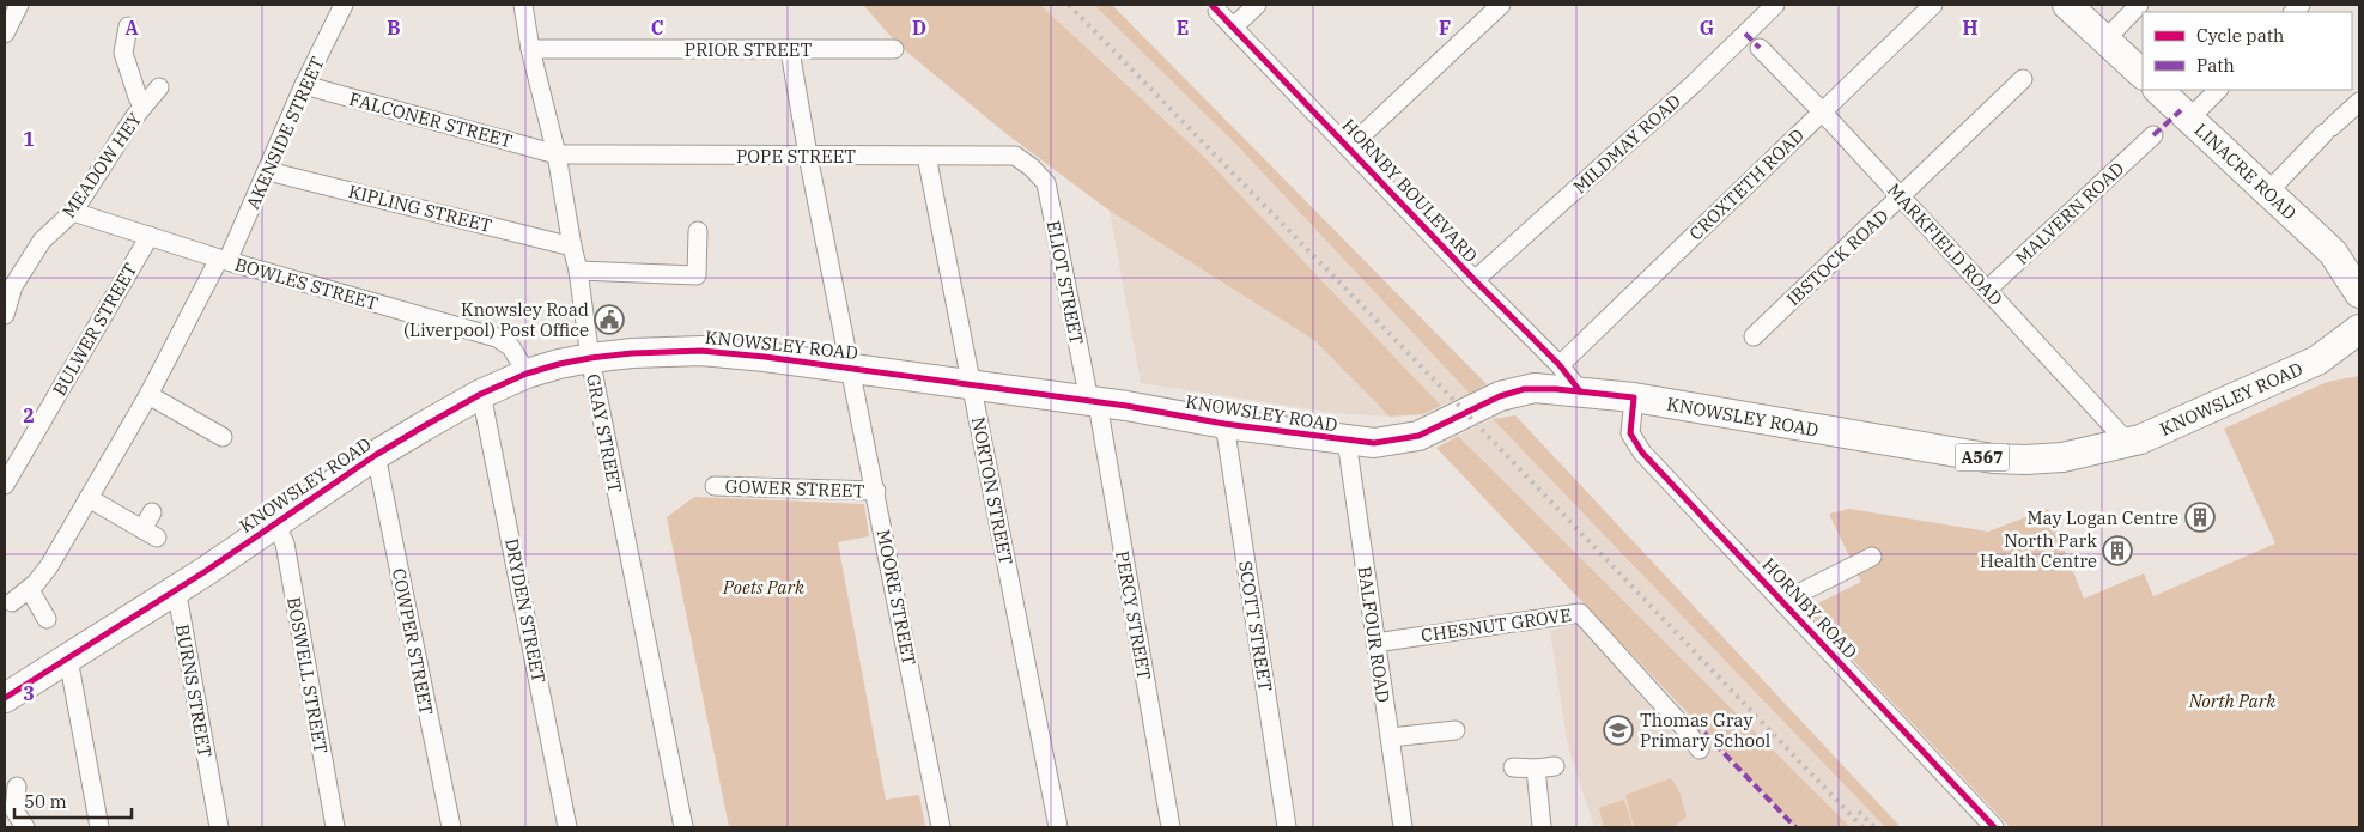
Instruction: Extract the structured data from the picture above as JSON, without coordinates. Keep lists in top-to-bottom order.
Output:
{
  "streets": {
    "main road": ["LINACRE ROAD", "KNOWSLEY ROAD", "A567"],
    "street": [
      "PRIOR STREET",
      "FALCONER STREET",
      "AKENSIDE STREET",
      "MILDMAY ROAD",
      "POPE STREET",
      "MEADOW HEY",
      "CROXTETH ROAD",
      "HORNBY BOULEVARD",
      "KIPLING STREET",
      "MALVERN ROAD",
      "MARKFIELD ROAD",
      "IBSTOCK ROAD",
      "ELIOT STREET",
      "BOWLES STREET",
      "BULWER STREET",
      "GRAY STREET",
      "GOWER STREET",
      "NORTON STREET",
      "MOORE STREET",
      "HORNBY ROAD",
      "DRYDEN STREET",
      "PERCY STREET",
      "CHESNUT GROVE",
      "SCOTT STREET",
      "BALFOUR ROAD",
      "COWPER STREET",
      "BOSWELL STREET",
      "BURNS STREET"
    ]
  },
  "crossings": [
    ["PRIOR STREET", "GRAY STREET"],
    ["PRIOR STREET", "MOORE STREET"],
    ["FALCONER STREET", "AKENSIDE STREET"],
    ["FALCONER STREET", "POPE STREET"],
    ["FALCONER STREET", "GRAY STREET"],
    ["AKENSIDE STREET", "KIPLING STREET"],
    ["AKENSIDE STREET", "BOWLES STREET"],
    ["MILDMAY ROAD", "HORNBY BOULEVARD"],
    ["POPE STREET", "ELIOT STREET"],
    ["POPE STREET", "GRAY STREET"],
    ["POPE STREET", "NORTON STREET"],
    ["POPE STREET", "MOORE STREET"],
    ["MEADOW HEY", "BOWLES STREET"],
    ["CROXTETH ROAD", "HORNBY BOULEVARD"],
    ["CROXTETH ROAD", "MARKFIELD ROAD"],
    ["HORNBY BOULEVARD", "KNOWSLEY ROAD"],
    ["KIPLING STREET", "GRAY STREET"],
    ["MALVERN ROAD", "MARKFIELD ROAD"],
    ["MARKFIELD ROAD", "IBSTOCK ROAD"],
    ["MARKFIELD ROAD", "KNOWSLEY ROAD"],
    ["ELIOT STREET", "KNOWSLEY ROAD"],
    ["ELIOT STREET", "PERCY STREET"],
    ["BOWLES STREET", "BULWER STREET"],
    ["BOWLES STREET", "KNOWSLEY ROAD"],
    ["KNOWSLEY ROAD", "GRAY STREET"],
    ["KNOWSLEY ROAD", "NORTON STREET"],
    ["KNOWSLEY ROAD", "MOORE STREET"],
    ["KNOWSLEY ROAD", "HORNBY ROAD"],
    ["KNOWSLEY ROAD", "DRYDEN STREET"],
    ["KNOWSLEY ROAD", "PERCY STREET"],
    ["KNOWSLEY ROAD", "SCOTT STREET"],
    ["KNOWSLEY ROAD", "BALFOUR ROAD"],
    ["KNOWSLEY ROAD", "COWPER STREET"],
    ["KNOWSLEY ROAD", "BOSWELL STREET"],
    ["KNOWSLEY ROAD", "BURNS STREET"],
    ["GOWER STREET", "MOORE STREET"],
    ["CHESNUT GROVE", "BALFOUR ROAD"]
  ],
  "parks": ["Poets Park", "North Park"],
  "places": {
    "public building": ["Knowsley Road (Liverpool) Post Office"],
    "building": ["May Logan Centre", "North Park Health Centre"],
    "school or university": ["Thomas Gray Primary School"]
  },
  "legend": ["Cycle path", "Path"],
  "scale_bar": "50 m",
  "grid": {
    "columns": [
      "A",
      "B",
      "C",
      "D",
      "E",
      "F",
      "G",
      "H"
    ],
    "rows": ["1", "2", "3"]
  }
}
